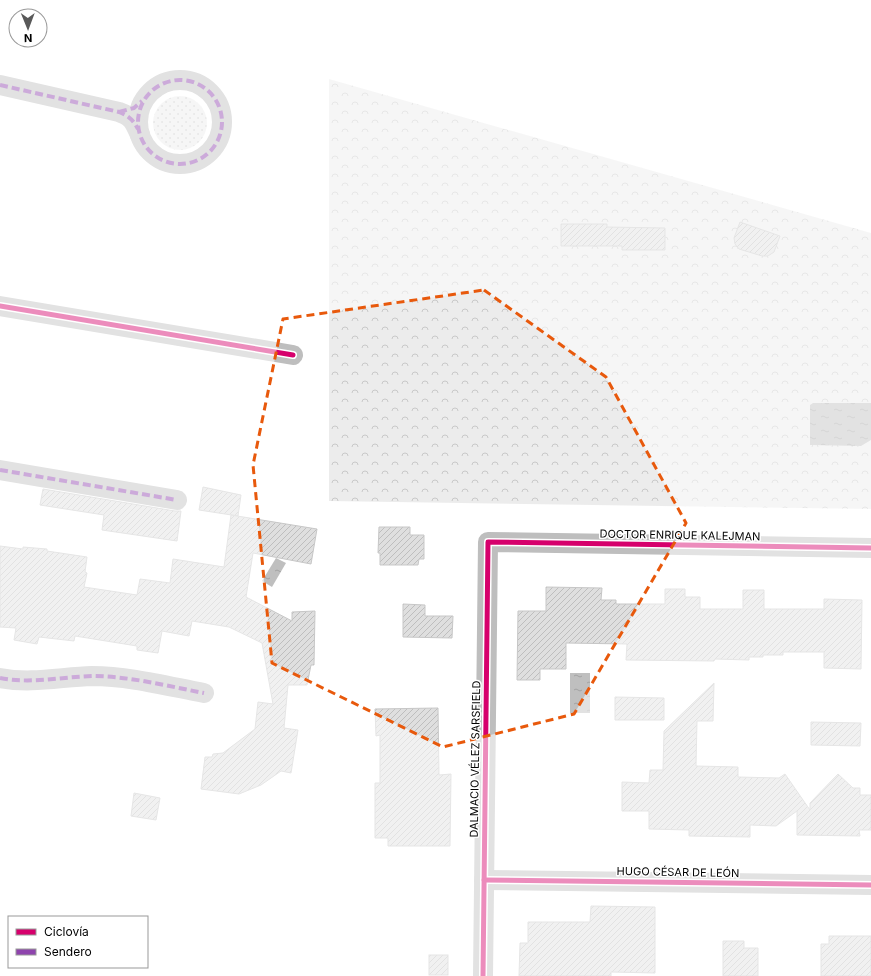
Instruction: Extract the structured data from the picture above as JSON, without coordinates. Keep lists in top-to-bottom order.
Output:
{
  "streets": {
    "street": ["DOCTOR ENRIQUE KALEJMAN", "DALMACIO VÉLEZ SARSFIELD", "HUGO CÉSAR DE LEÓN"]
  },
  "crossings": [
    ["DOCTOR ENRIQUE KALEJMAN", "DALMACIO VÉLEZ SARSFIELD"],
    ["DALMACIO VÉLEZ SARSFIELD", "HUGO CÉSAR DE LEÓN"]
  ],
  "legend": ["Ciclovía", "Sendero"],
  "north": "bottom"
}
